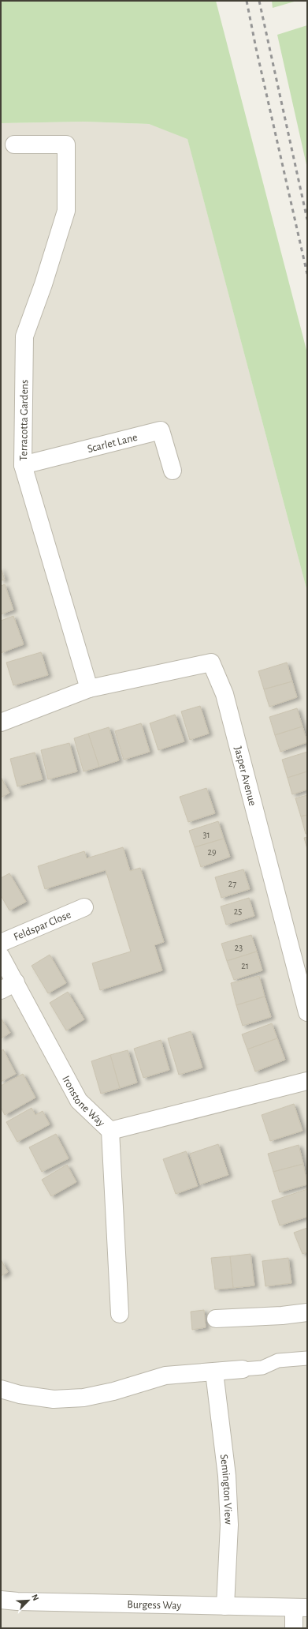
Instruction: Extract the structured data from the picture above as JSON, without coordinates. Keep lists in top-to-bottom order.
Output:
{
  "streets": {
    "street": [
      "Terracotta Gardens",
      "Scarlet Lane",
      "Jasper Avenue",
      "Feldspar Close",
      "Ironstone Way",
      "Semington View",
      "Burgess Way"
    ]
  },
  "crossings": [
    ["Terracotta Gardens", "Scarlet Lane"],
    ["Terracotta Gardens", "Jasper Avenue"],
    ["Semington View", "Burgess Way"]
  ],
  "house_numbers": [
    "31",
    "29",
    "27",
    "25",
    "23",
    "21"
  ],
  "north": "top right"
}
